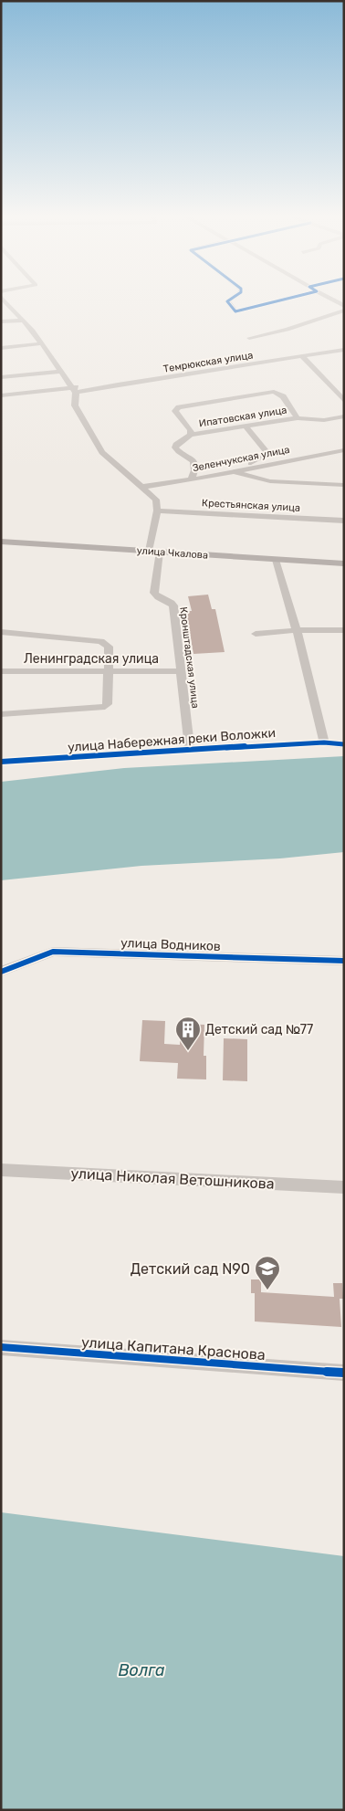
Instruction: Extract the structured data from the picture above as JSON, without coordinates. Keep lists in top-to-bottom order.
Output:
{
  "streets": {
    "main road": ["улица Чкалова"],
    "street": [
      "Темрюкская улица",
      "Ипатовская улица",
      "Зеленчукская улица",
      "Крестьянская улица",
      "Кронштадская улица",
      "Ленинградская улица",
      "улица Набережная реки Воложки",
      "улица Водников",
      "улица Николая Ветошникова",
      "улица Капитана Краснова"
    ]
  },
  "crossings": [
    ["улица Чкалова", "Кронштадская улица"],
    ["Кронштадская улица", "Ленинградская улица"],
    ["Кронштадская улица", "улица Набережная реки Воложки"]
  ],
  "water": ["Волга"],
  "places": {
    "building": ["Детский сад №77"],
    "school or university": ["Детский сад N90"]
  }
}
